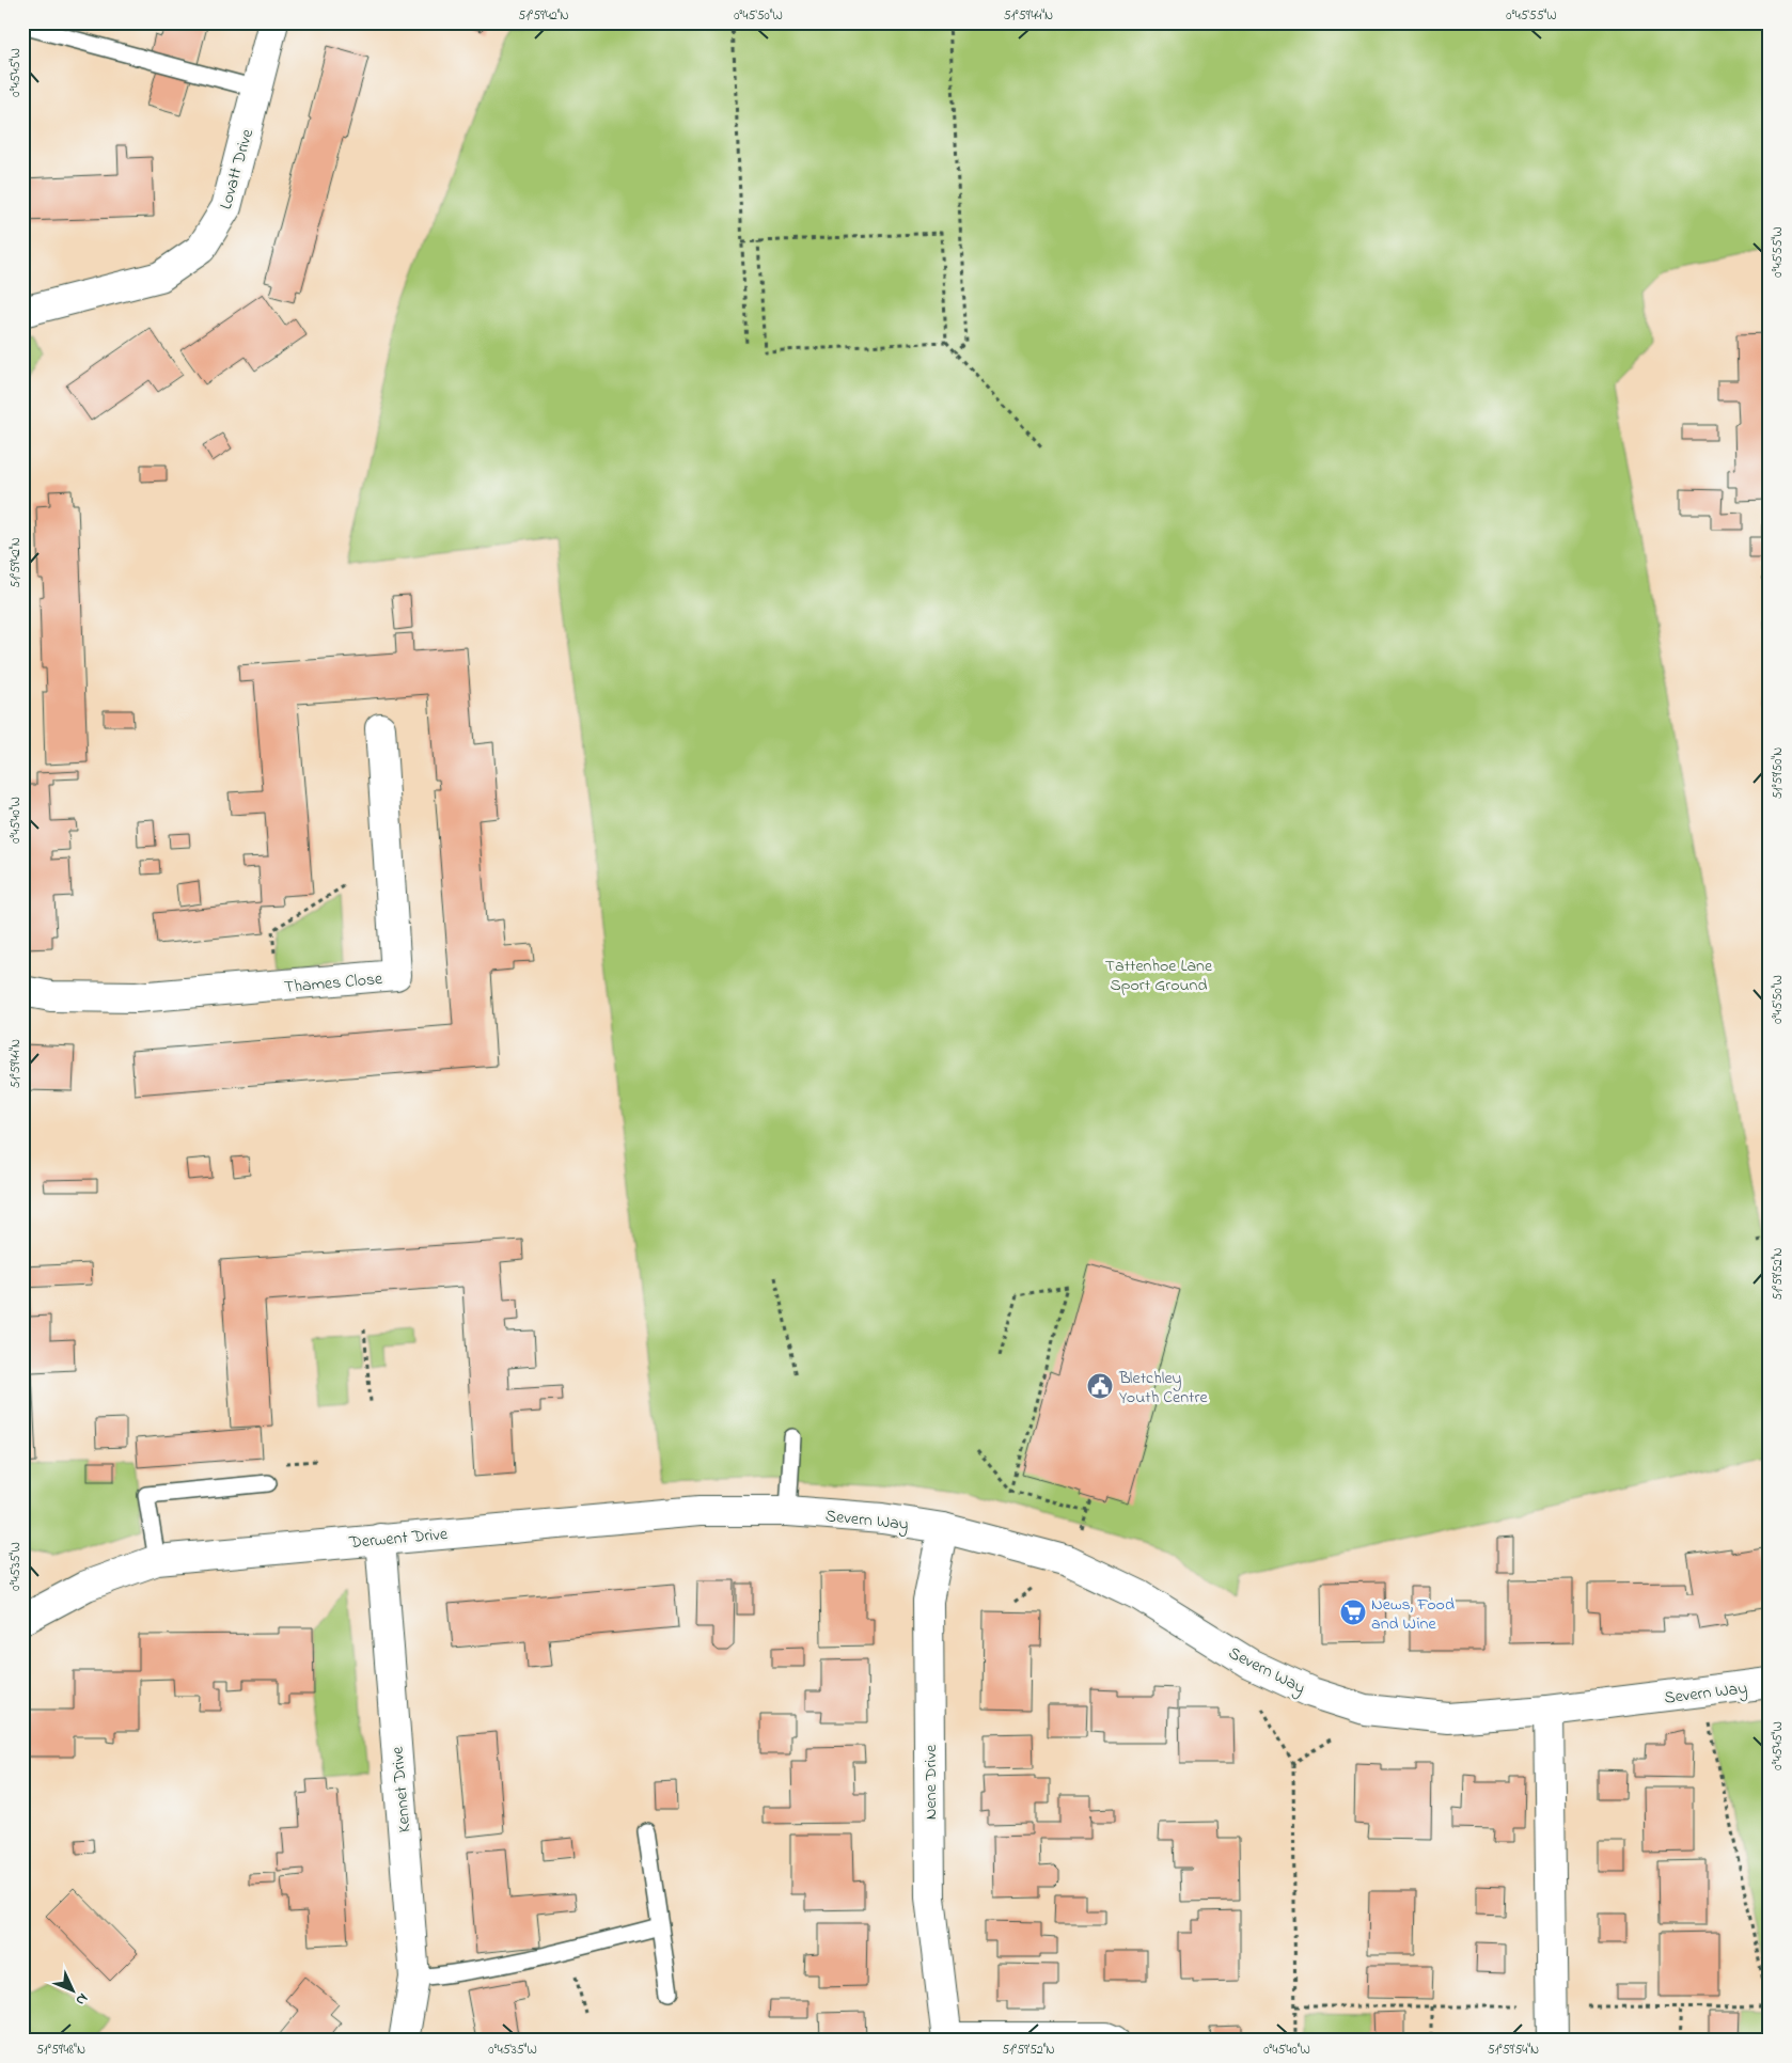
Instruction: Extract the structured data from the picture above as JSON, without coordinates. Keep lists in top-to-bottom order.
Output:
{
  "streets": {
    "street": [
      "Lovatt Drive",
      "Thames Close",
      "Severn Way",
      "Derwent Drive",
      "Nene Drive",
      "Kennet Drive"
    ]
  },
  "crossings": [
    ["Severn Way", "Derwent Drive"],
    ["Severn Way", "Nene Drive"],
    ["Derwent Drive", "Kennet Drive"]
  ],
  "parks": ["Tattenhoe Lane Sport Ground"],
  "places": {
    "public building": ["Bletchley Youth Centre"],
    "supermarket": ["News, Food and Wine"]
  },
  "north": "bottom right",
  "coordinates": [
    "51°59'42\"N",
    "0°45'50\"W",
    "51°59'44\"N",
    "0°45'55\"W",
    "0°45'45\"W",
    "51°59'50\"N",
    "0°45'40\"W",
    "51°59'52\"N",
    "0°45'35\"W",
    "51°59'48\"N",
    "51°59'54\"N"
  ]
}
